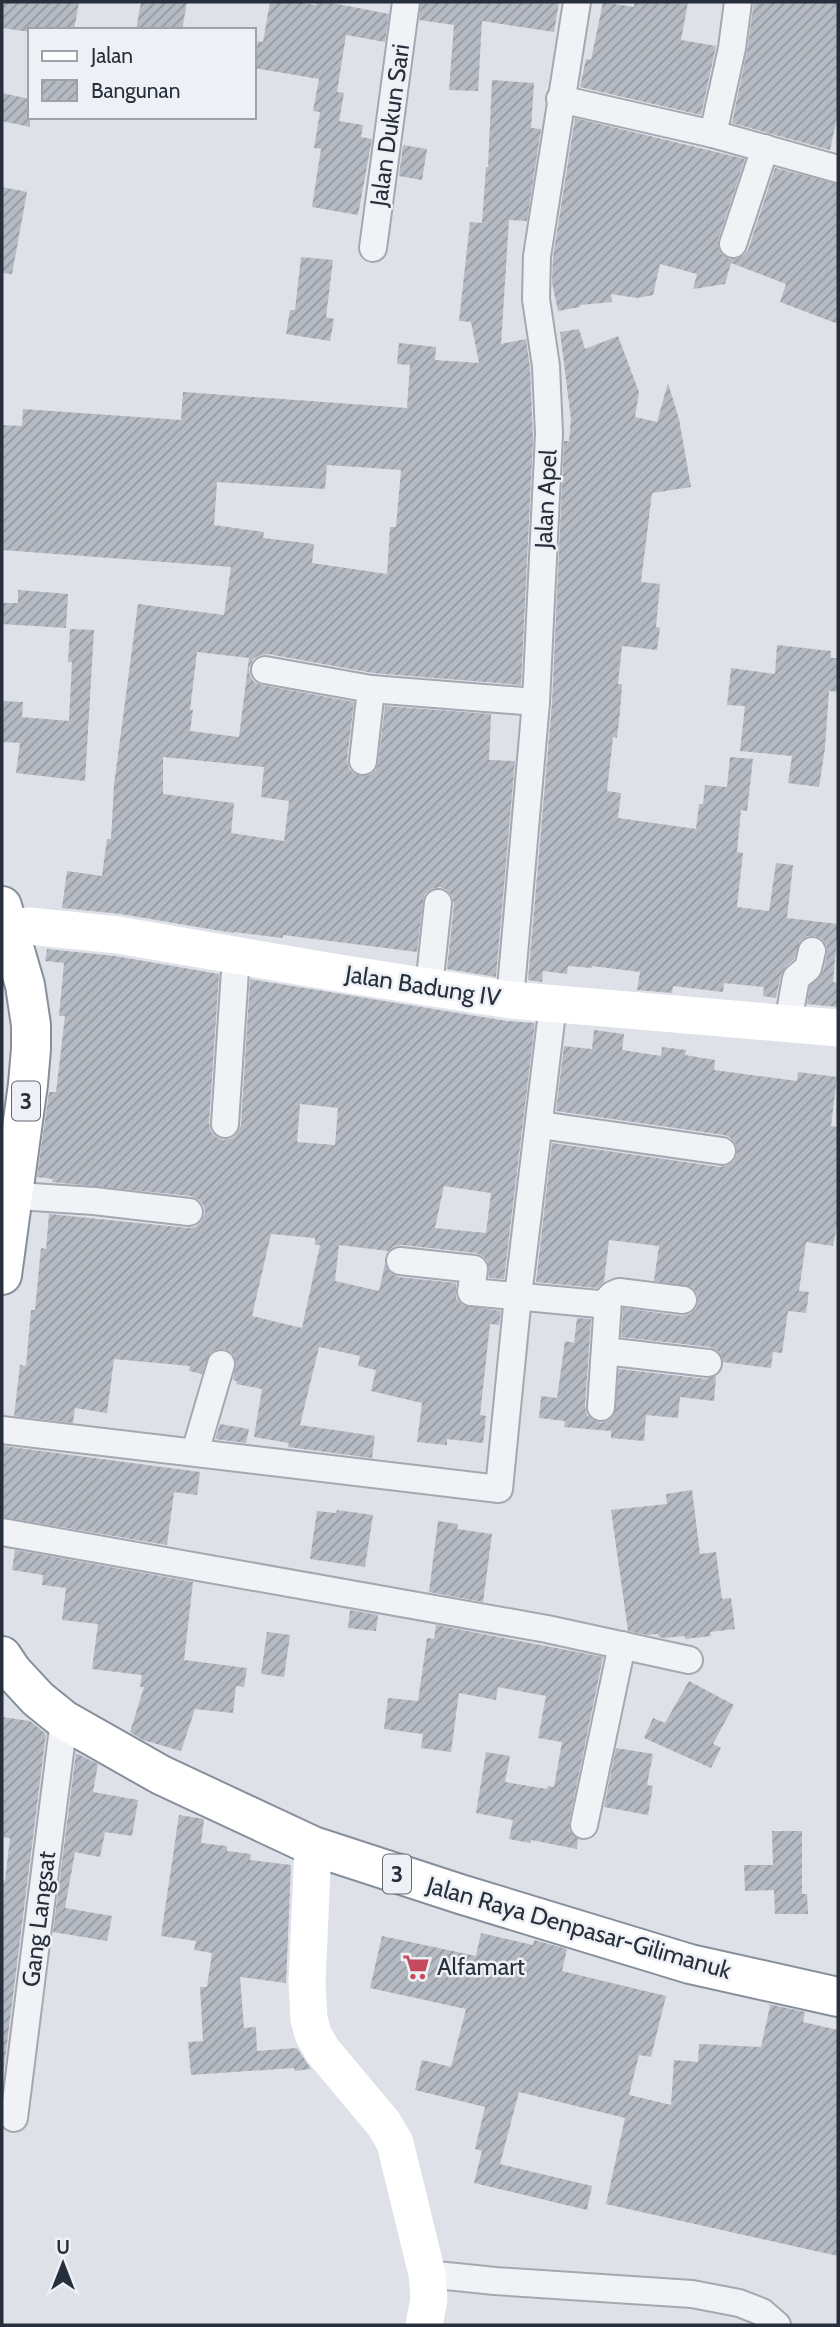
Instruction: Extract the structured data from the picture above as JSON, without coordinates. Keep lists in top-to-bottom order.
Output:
{
  "streets": {
    "highway": ["3", "Jalan Raya Denpasar-Gilimanuk"],
    "street": [
      "Jalan Dukun Sari",
      "Jalan Apel",
      "Jalan Badung IV",
      "Gang Langsat"
    ]
  },
  "crossings": [
    ["Jalan Apel", "Jalan Badung IV"],
    ["Jalan Badung IV", "3"],
    ["Gang Langsat", "Jalan Raya Denpasar-Gilimanuk"]
  ],
  "places": {
    "supermarket": ["Alfamart"]
  },
  "legend": ["Jalan", "Bangunan"],
  "north": "top"
}
